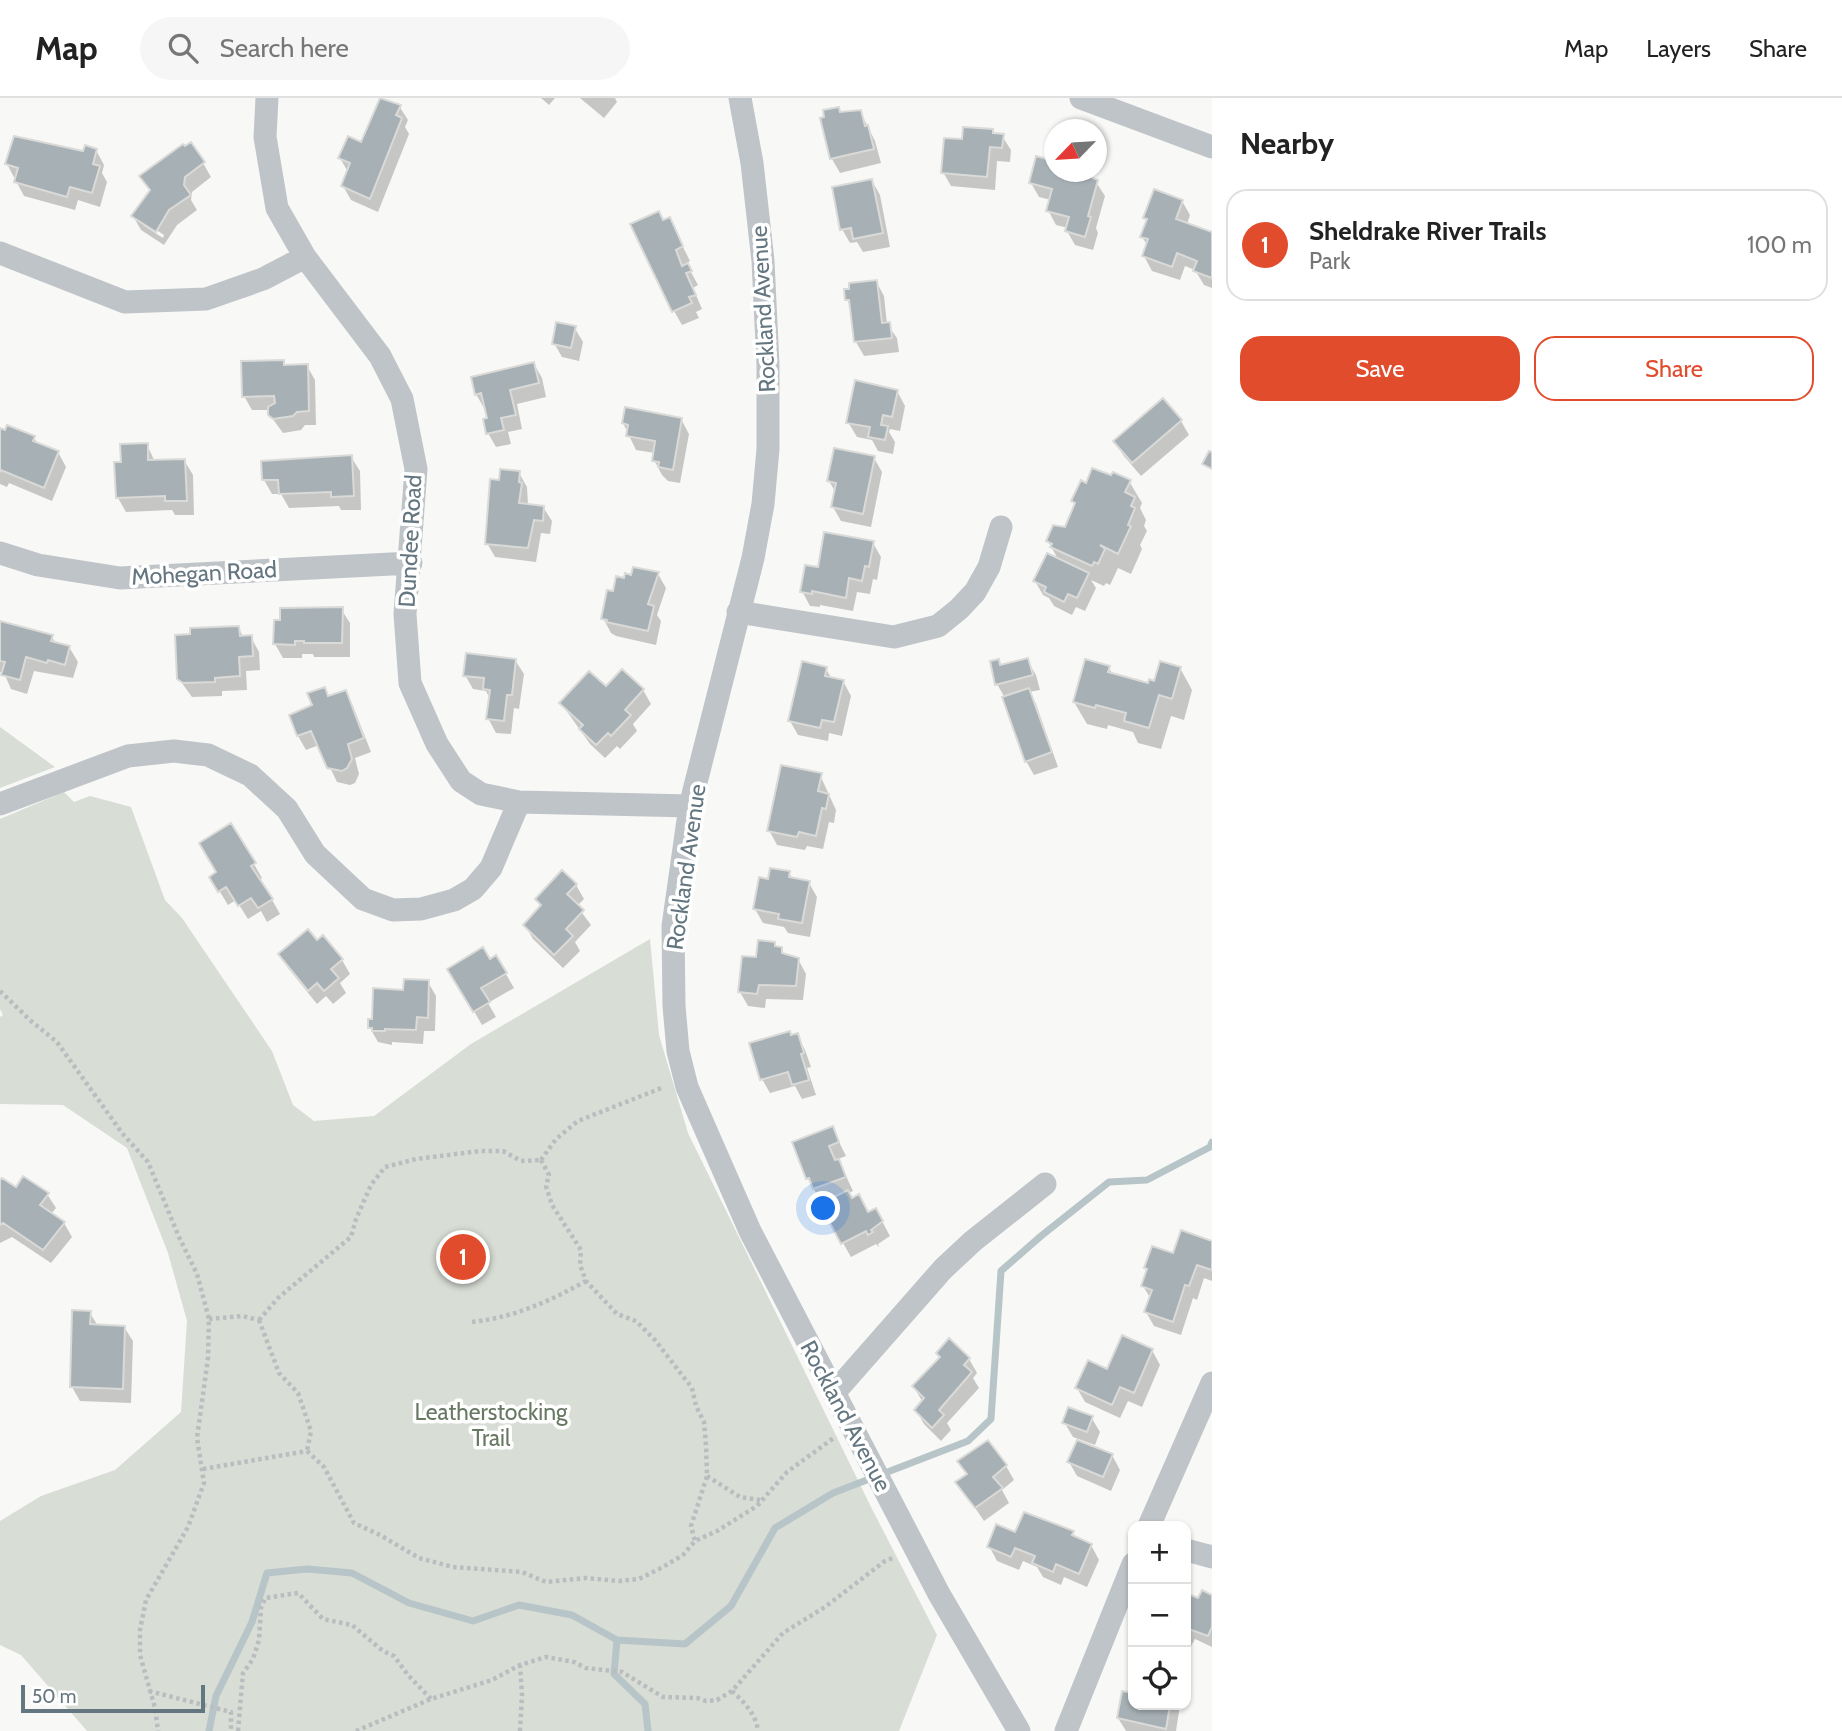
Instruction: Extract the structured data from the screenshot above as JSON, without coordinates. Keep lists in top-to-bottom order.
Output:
{
  "streets": {
    "street": ["Rockland Avenue", "Dundee Road", "Mohegan Road"]
  },
  "crossings": [
    ["Rockland Avenue", "Dundee Road"],
    ["Dundee Road", "Mohegan Road"]
  ],
  "parks": ["Leatherstocking Trail"],
  "scale_bar": "50 m",
  "north": "bottom left",
  "page": {
    "header": "Map",
    "search": "Search here",
    "nav": ["Map", "Layers", "Share"],
    "heading": "Nearby",
    "list": [
      {
        "mark": "1",
        "name": "Sheldrake River Trails",
        "note": "Park",
        "value": "100 m"
      }
    ],
    "buttons": ["Save", "Share"],
    "pins": "1",
    "map_buttons": ["+", "−"],
    "scale": "50 m"
  }
}
